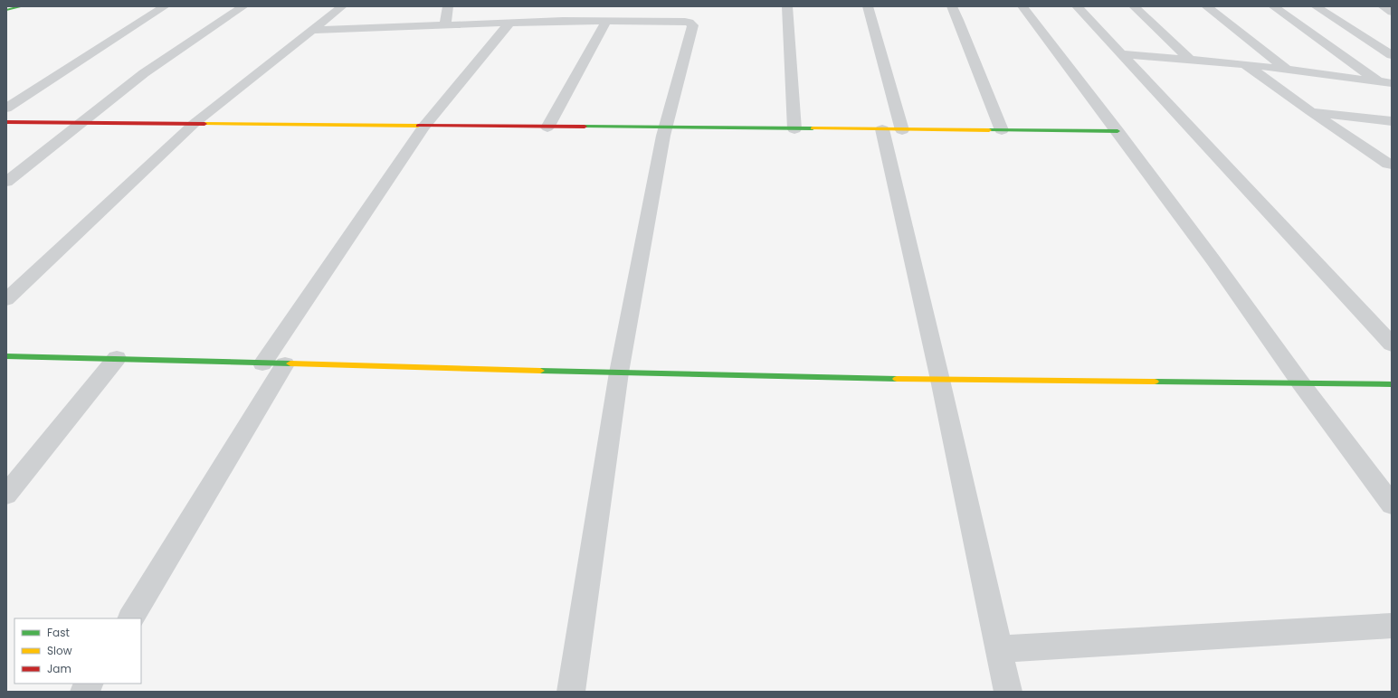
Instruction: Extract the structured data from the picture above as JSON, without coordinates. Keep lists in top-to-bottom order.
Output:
{
  "legend": ["Fast", "Slow", "Jam"]
}
